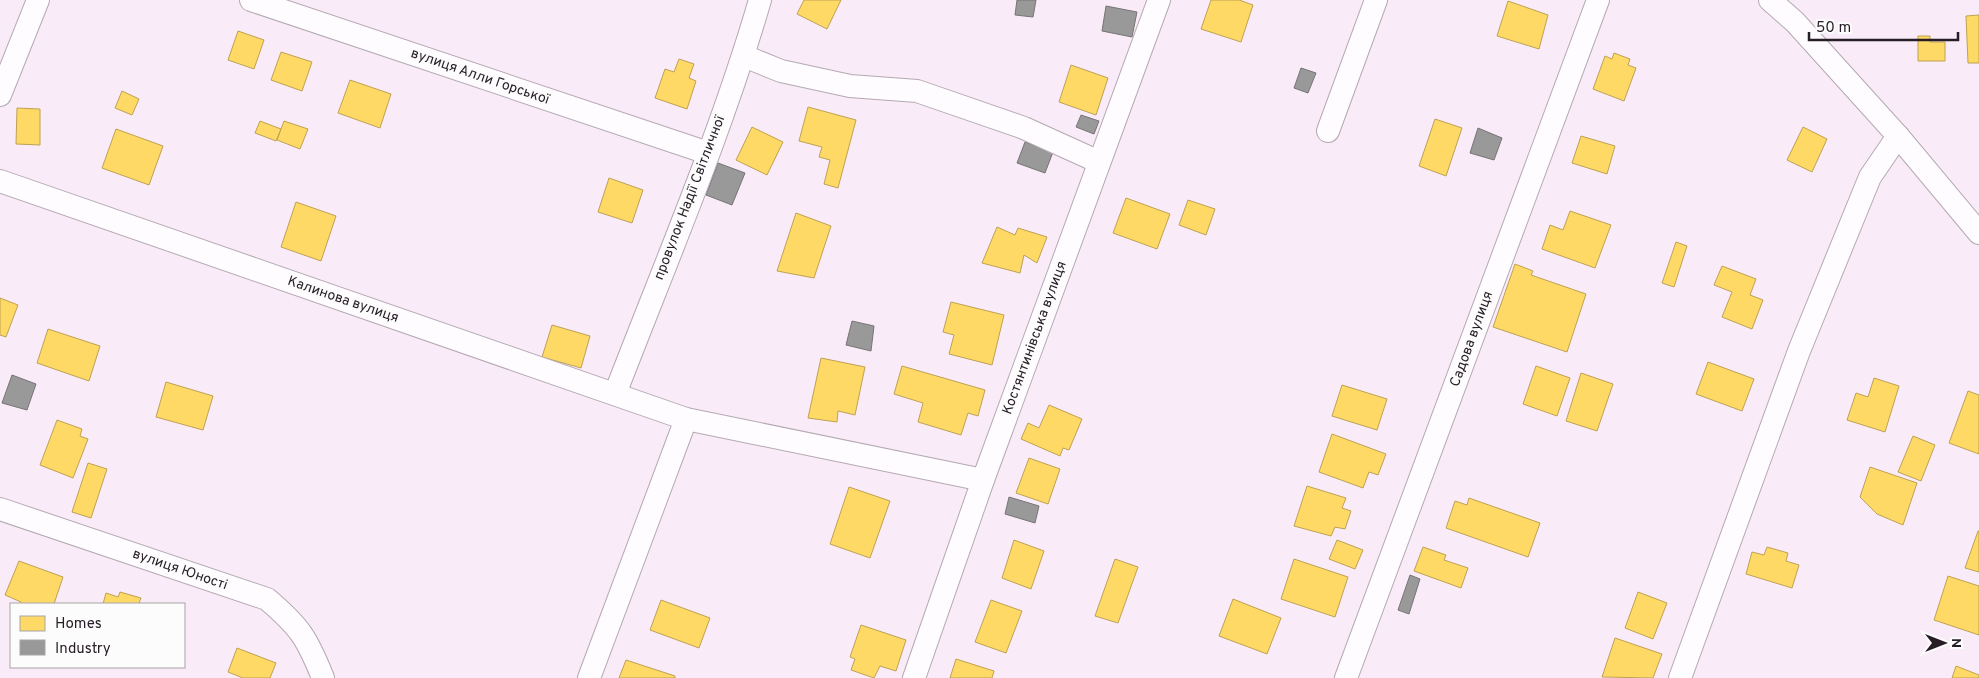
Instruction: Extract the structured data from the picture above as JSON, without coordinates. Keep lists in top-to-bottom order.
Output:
{
  "streets": {
    "street": [
      "вулиця Алли Горської",
      "провулок Надії Світличної",
      "Калинова вулиця",
      "Костянтинівська вулиця",
      "Садова вулиця",
      "вулиця Юності"
    ]
  },
  "crossings": [
    ["вулиця Алли Горської", "провулок Надії Світличної"],
    ["провулок Надії Світличної", "Калинова вулиця"],
    ["Калинова вулиця", "Костянтинівська вулиця"]
  ],
  "legend": ["Homes", "Industry"],
  "scale_bar": "50 m",
  "north": "right"
}
